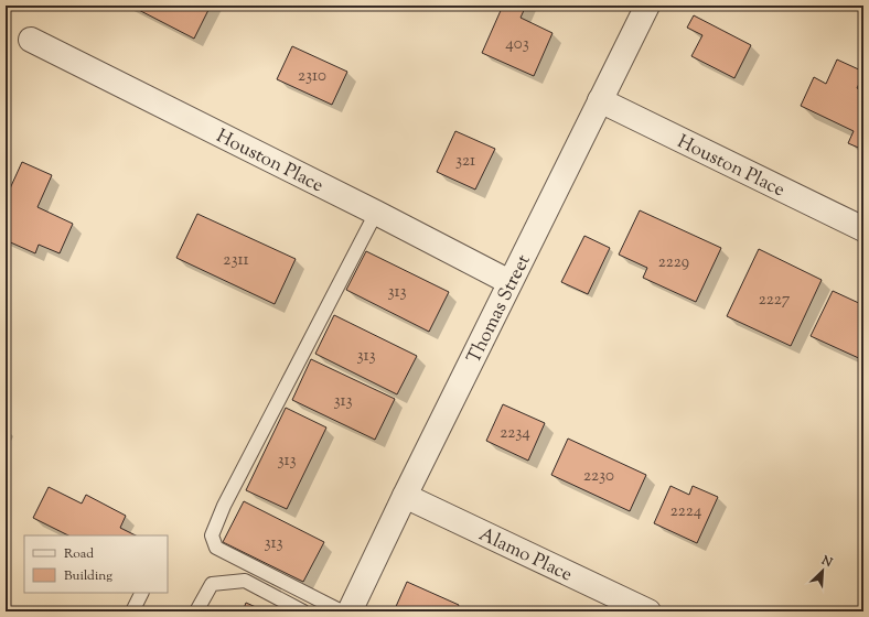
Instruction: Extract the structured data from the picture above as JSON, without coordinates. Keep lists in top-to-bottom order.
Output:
{
  "streets": {
    "street": ["Houston Place", "Thomas Street", "Alamo Place"]
  },
  "crossings": [
    ["Houston Place", "Thomas Street"],
    ["Thomas Street", "Alamo Place"]
  ],
  "house_numbers": [
    "403",
    "2310",
    "321",
    "2311",
    "2229",
    "313",
    "2227",
    "313",
    "313",
    "2234",
    "313",
    "2230",
    "2224",
    "313"
  ],
  "legend": ["Road", "Building"],
  "north": "top right"
}
